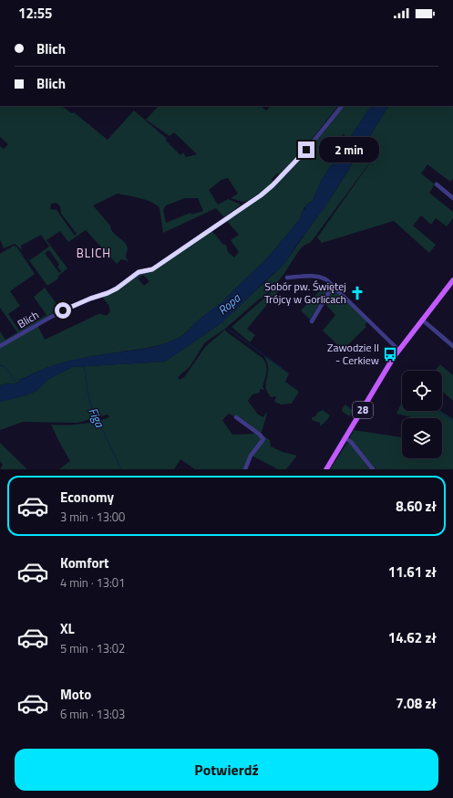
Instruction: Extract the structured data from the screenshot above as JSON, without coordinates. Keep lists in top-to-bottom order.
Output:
{
  "streets": {
    "main road": ["28"],
    "street": ["Blich"]
  },
  "districts": ["BLICH"],
  "water": ["Ropa", "Figa"],
  "places": {
    "church": ["Sobór pw. Świętej Trójcy w Gorlicach"],
    "bus stop": ["Zawodzie II - Cerkiew"]
  },
  "page": {
    "status": "12:55",
    "banner": ["Blich", "Blich"],
    "bubble": "2 min",
    "list": [
      {
        "name": "Economy",
        "note": "3 min · 13:00",
        "value": "8.60 zł"
      },
      {
        "name": "Komfort",
        "note": "4 min · 13:01",
        "value": "11.61 zł"
      },
      {
        "name": "XL",
        "note": "5 min · 13:02",
        "value": "14.62 zł"
      },
      {
        "name": "Moto",
        "note": "6 min · 13:03",
        "value": "7.08 zł"
      }
    ],
    "buttons": "Potwierdź"
  }
}
